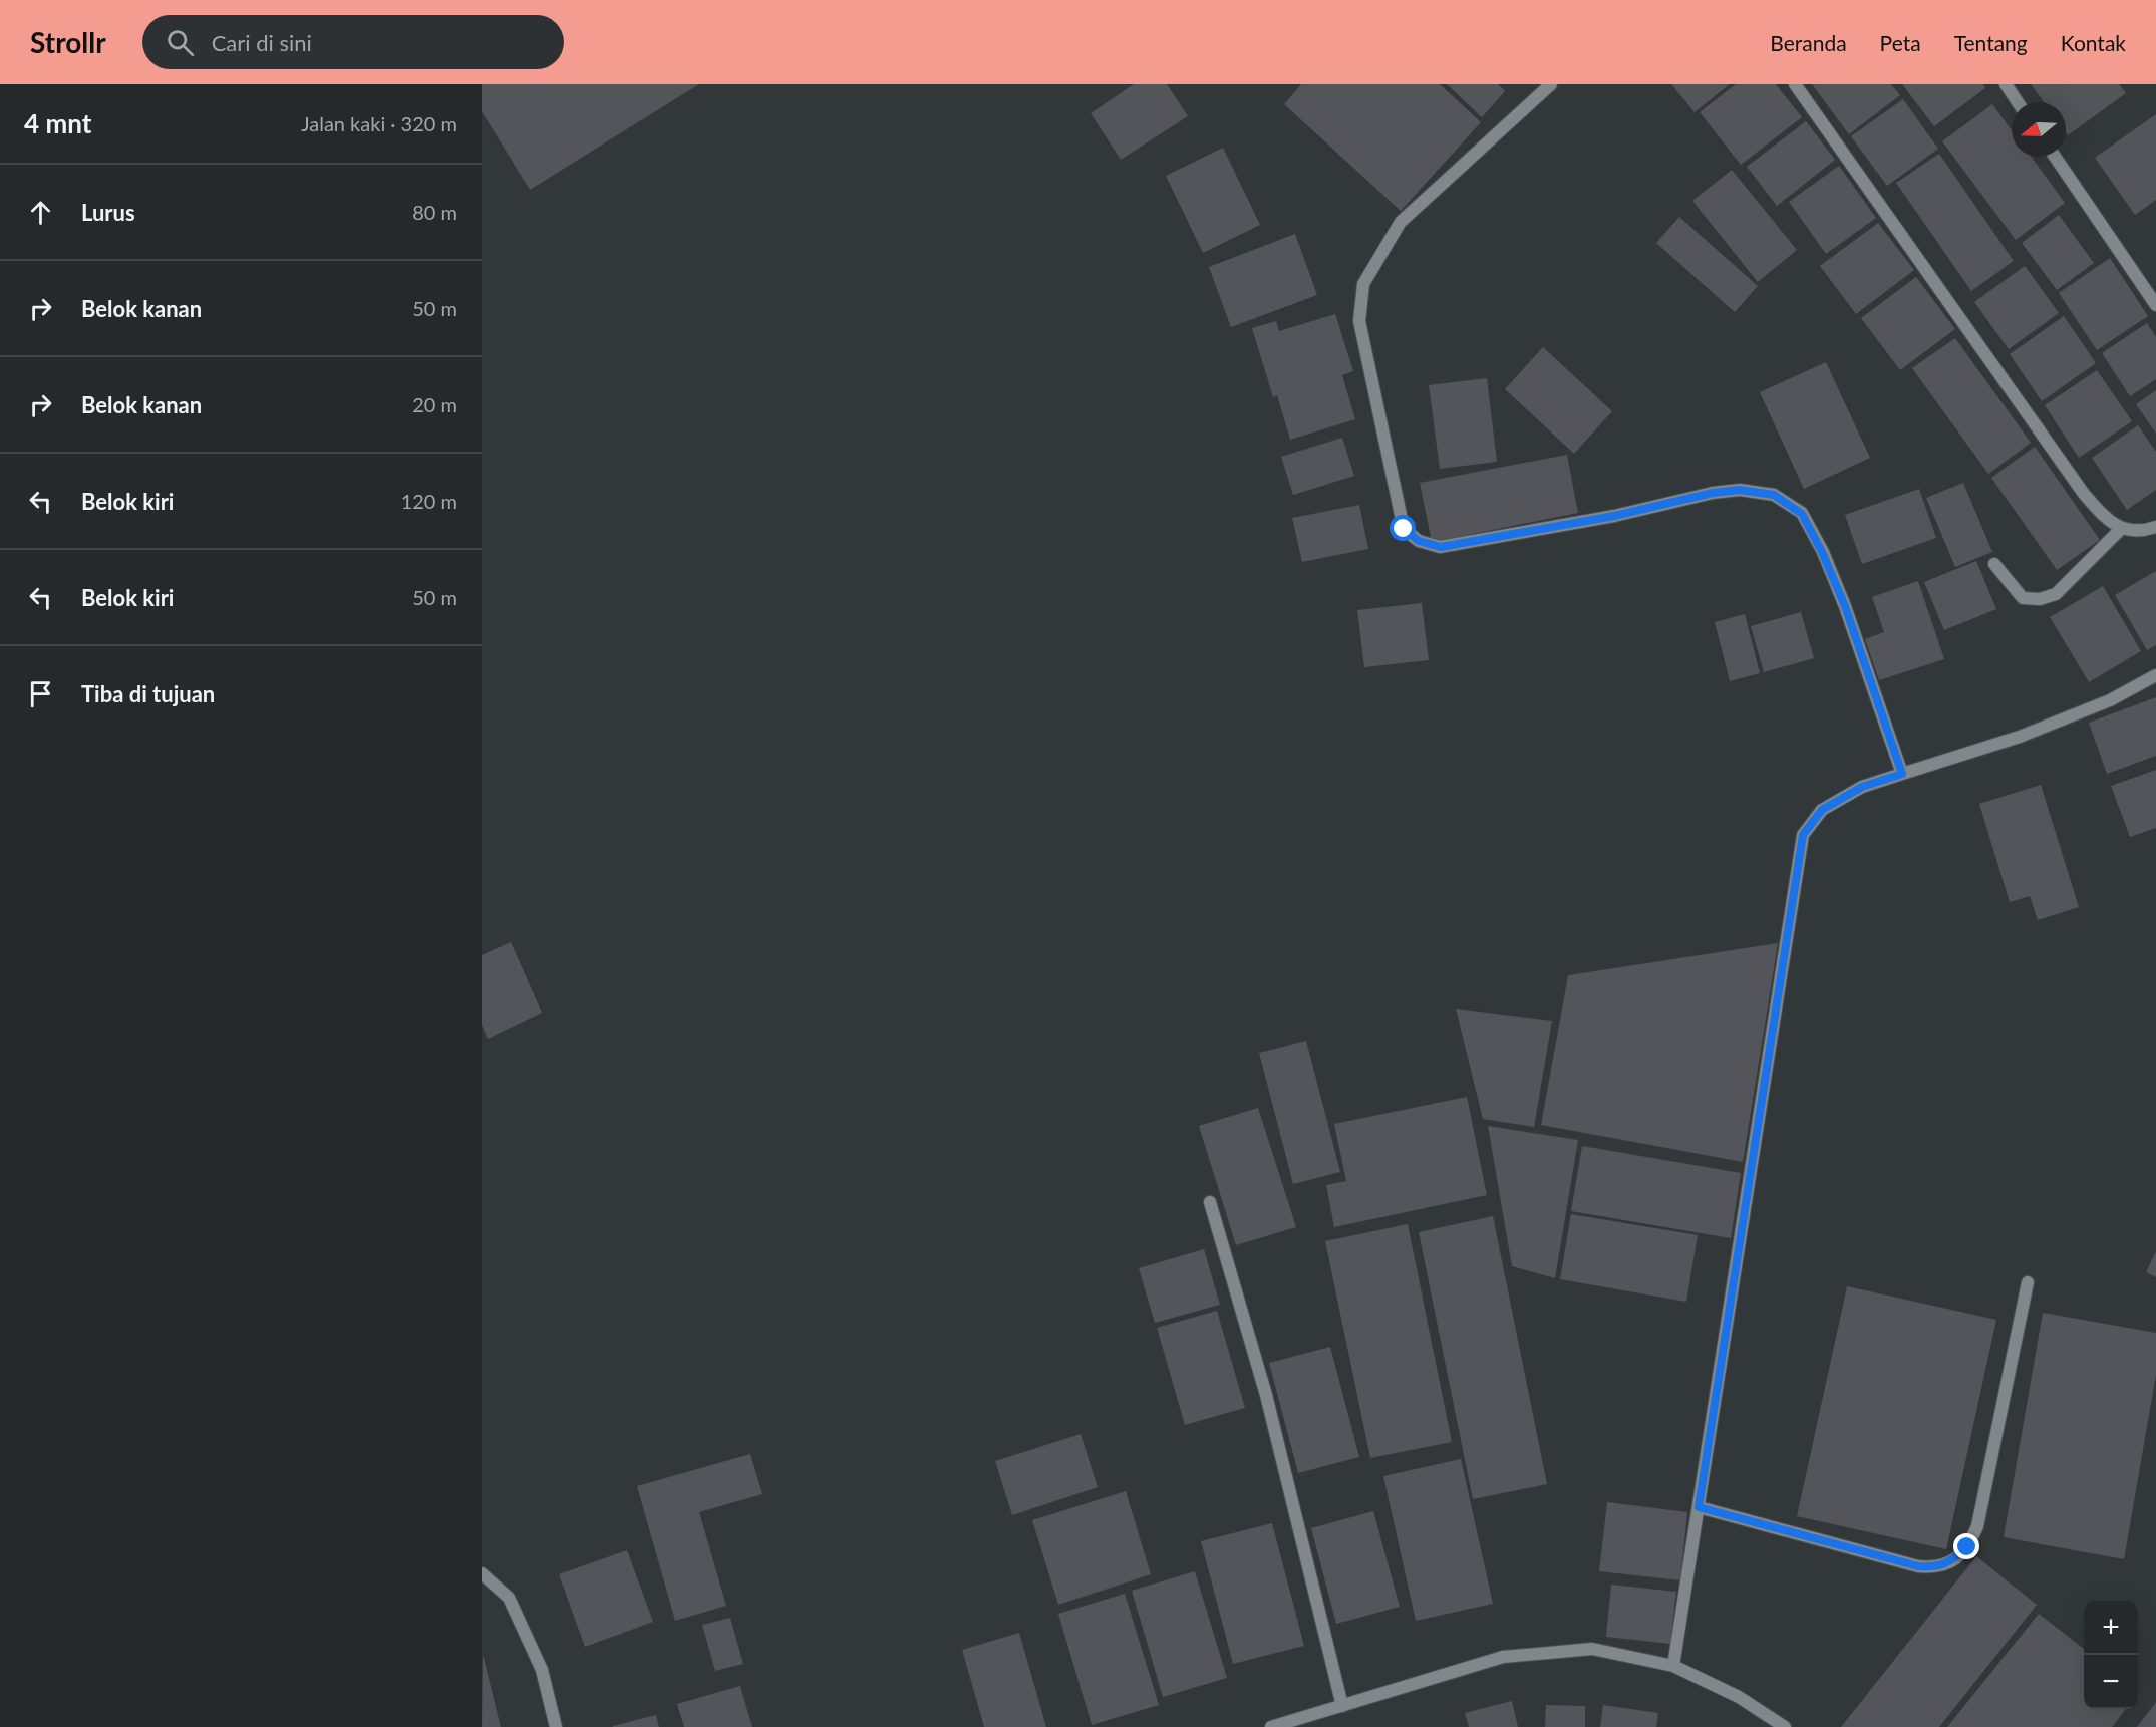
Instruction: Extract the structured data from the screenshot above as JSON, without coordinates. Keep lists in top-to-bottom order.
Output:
{
  "north": "left",
  "page": {
    "header": "Strollr",
    "search": "Cari di sini",
    "nav": [
      "Beranda",
      "Peta",
      "Tentang",
      "Kontak"
    ],
    "heading": ["4 mnt", "Jalan kaki · 320 m"],
    "list": [
      ["Lurus", "80 m"],
      ["Belok kanan", "50 m"],
      ["Belok kanan", "20 m"],
      ["Belok kiri", "120 m"],
      ["Belok kiri", "50 m"],
      "Tiba di tujuan"
    ],
    "map_buttons": ["+", "−"]
  }
}
